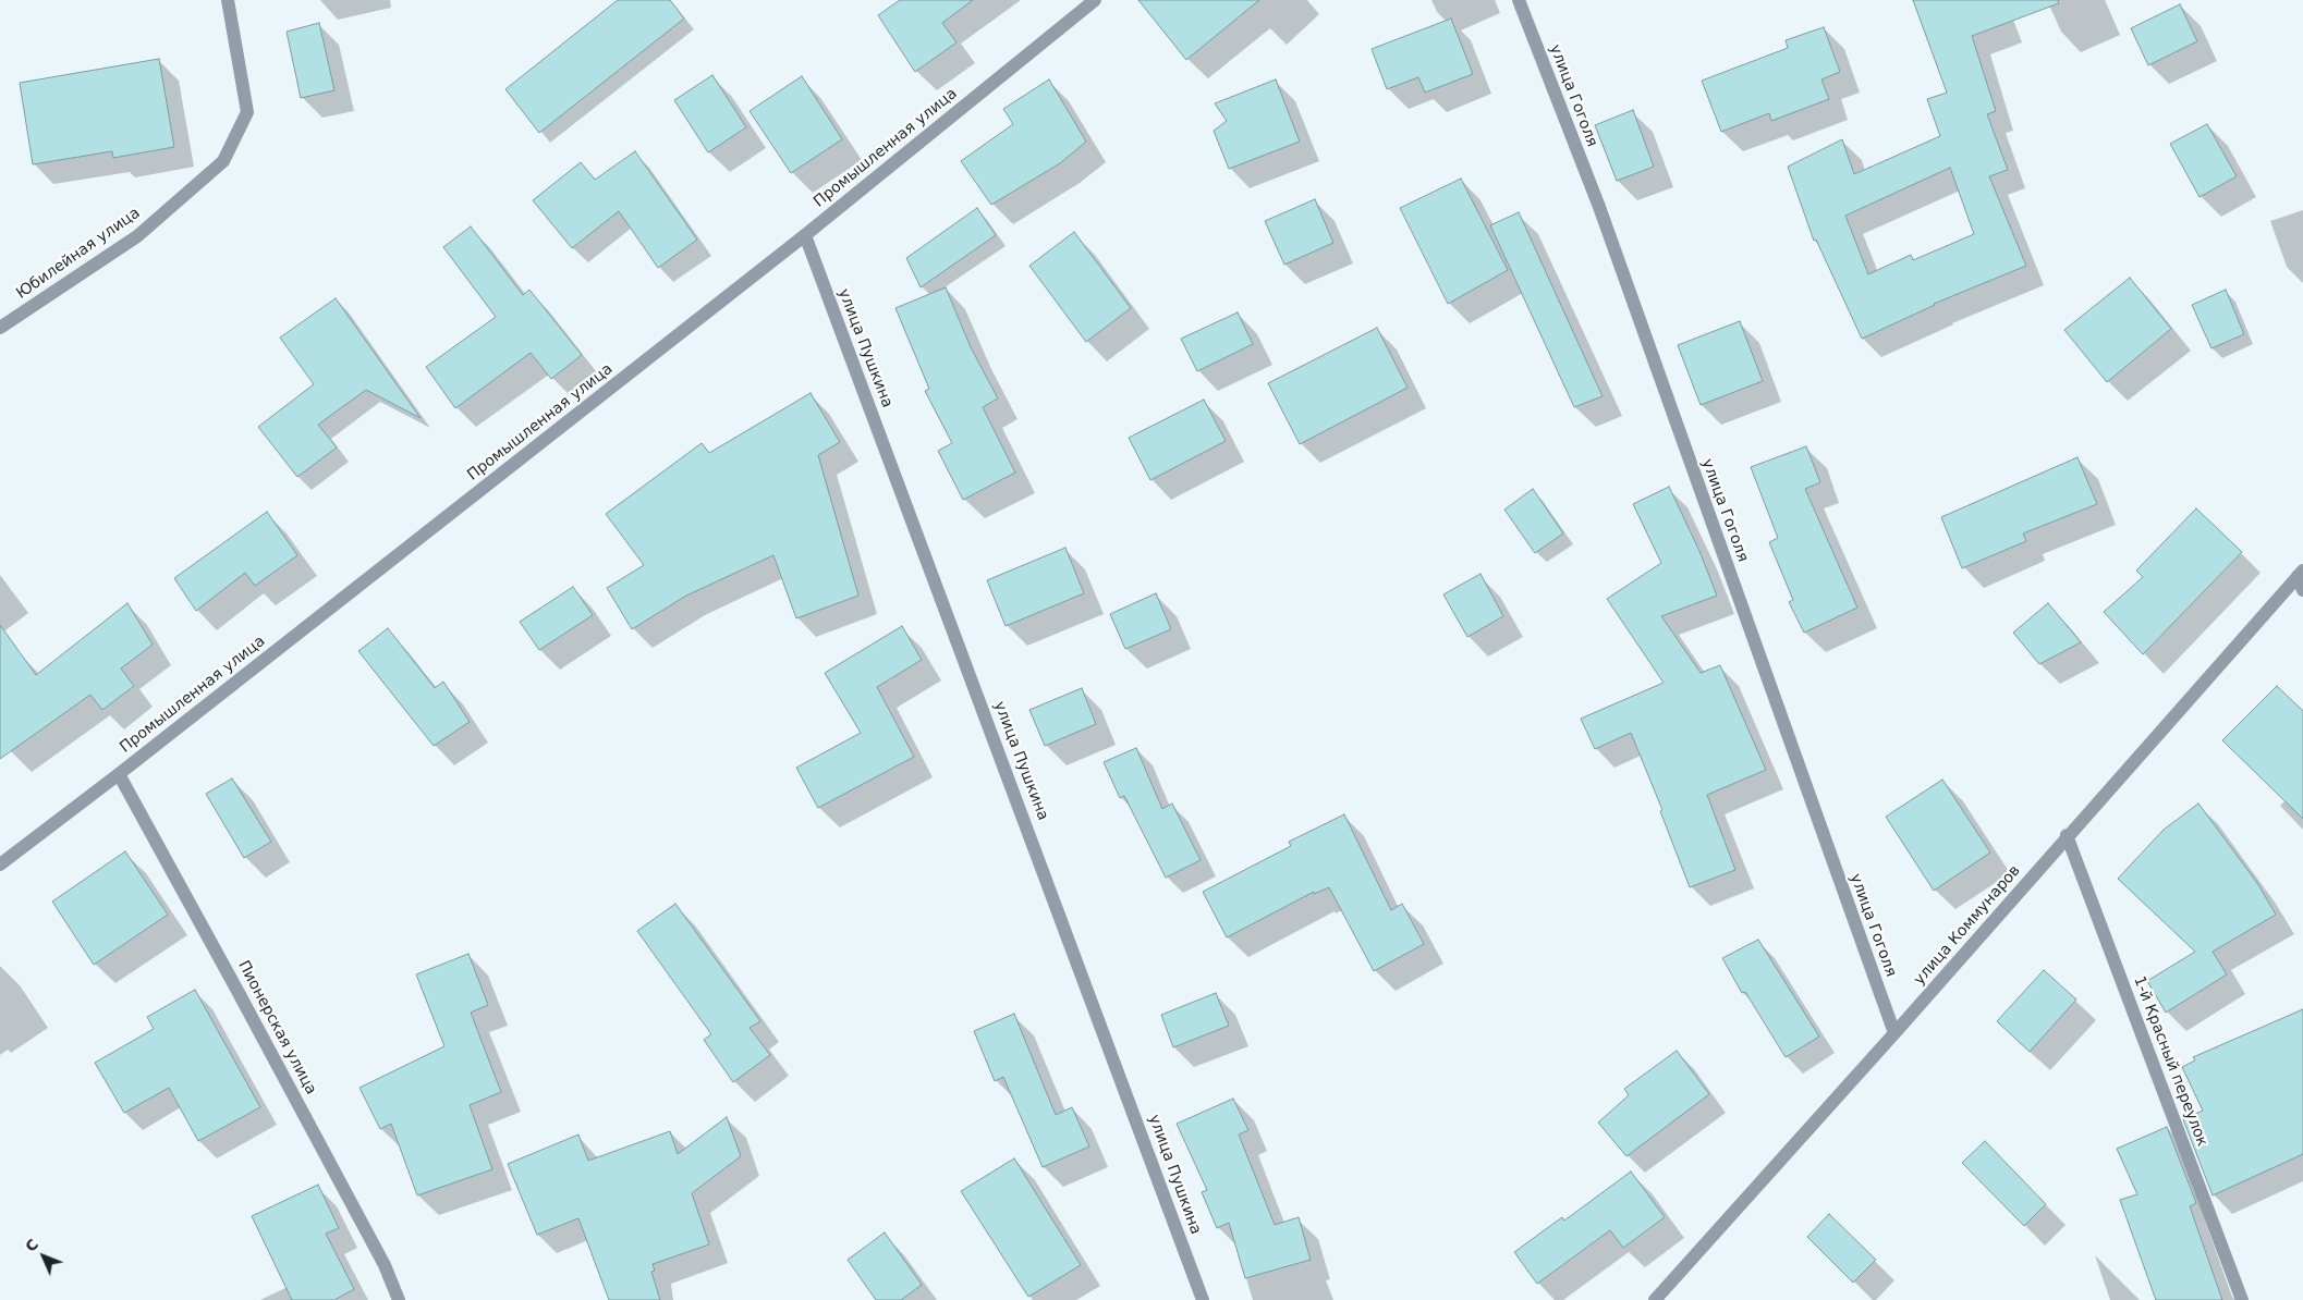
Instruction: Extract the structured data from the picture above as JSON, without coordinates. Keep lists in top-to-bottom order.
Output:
{
  "streets": {
    "street": [
      "улица Гоголя",
      "Промышленная улица",
      "Юбилейная улица",
      "улица Пушкина",
      "улица Коммунаров",
      "Пионерская улица",
      "1-й Красный переулок"
    ]
  },
  "crossings": [
    ["улица Гоголя", "улица Коммунаров"],
    ["Промышленная улица", "улица Пушкина"],
    ["Промышленная улица", "Пионерская улица"],
    ["улица Коммунаров", "1-й Красный переулок"]
  ],
  "north": "top left"
}
